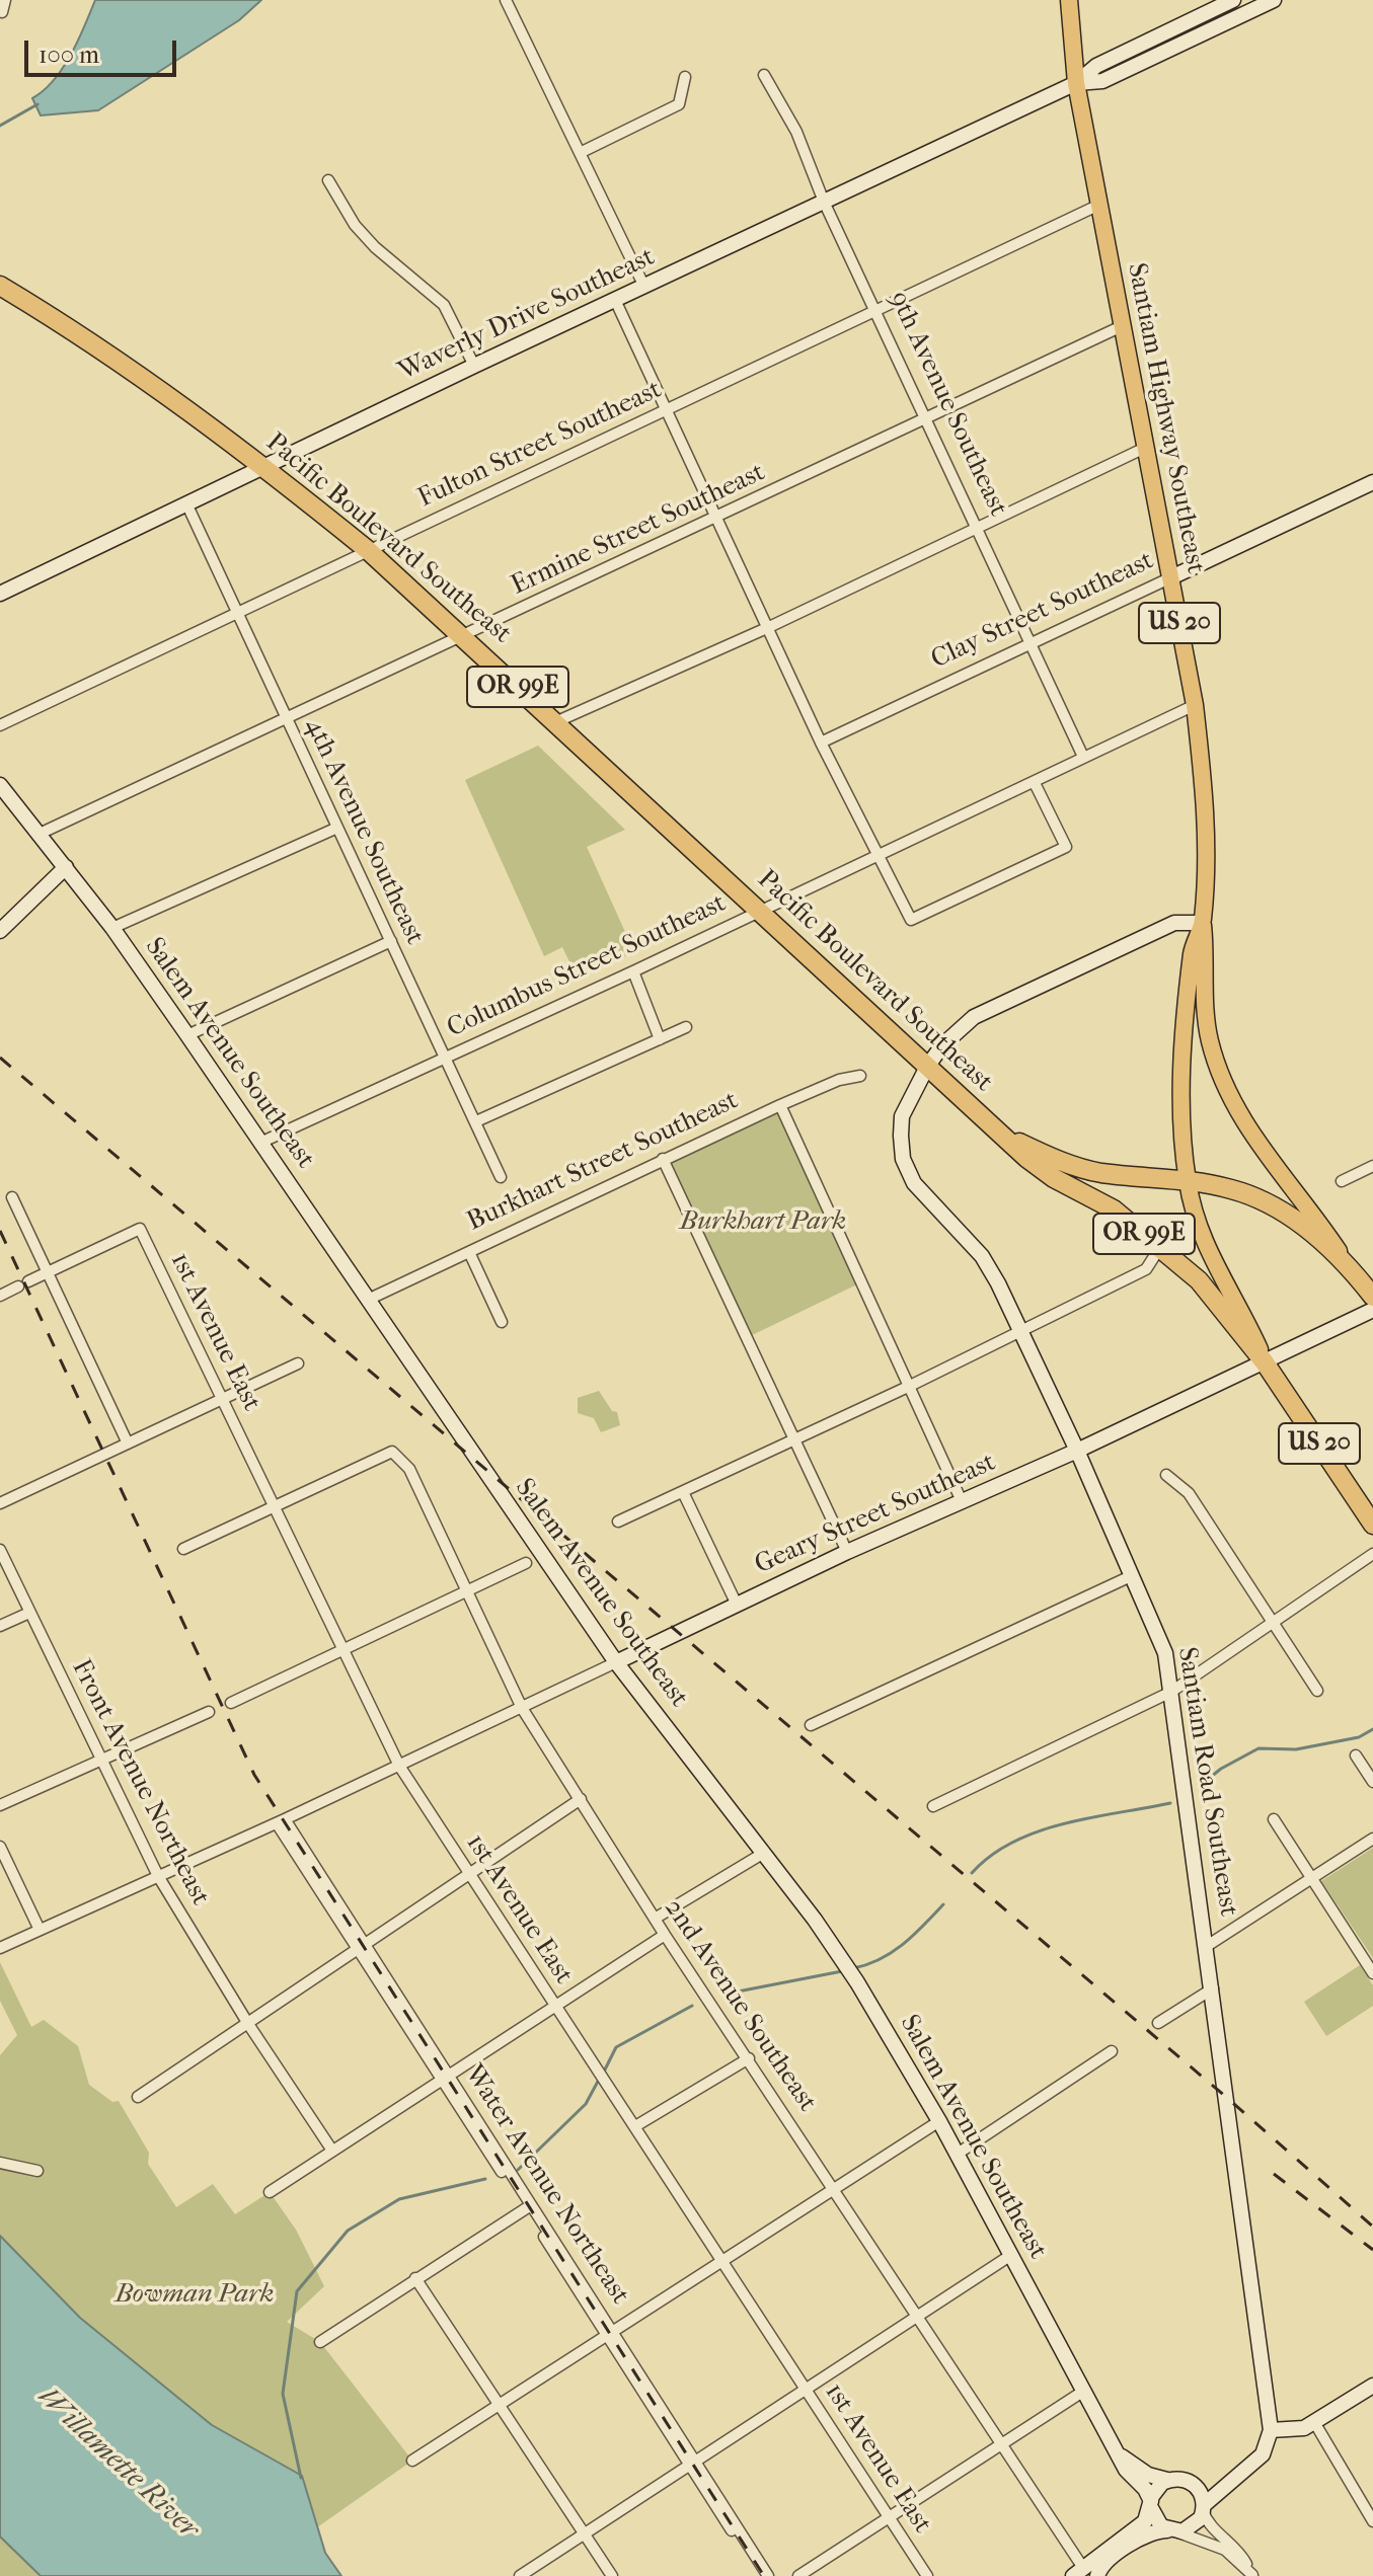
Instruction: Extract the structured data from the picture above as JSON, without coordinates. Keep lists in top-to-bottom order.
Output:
{
  "streets": {
    "highway": ["Pacific Boulevard Southeast", "US 20", "OR 99E"],
    "main road": [
      "Waverly Drive Southeast",
      "Santiam Highway Southeast",
      "Clay Street Southeast",
      "Salem Avenue Southeast",
      "Geary Street Southeast",
      "Santiam Road Southeast"
    ],
    "street": [
      "9th Avenue Southeast",
      "Fulton Street Southeast",
      "Ermine Street Southeast",
      "4th Avenue Southeast",
      "Columbus Street Southeast",
      "Burkhart Street Southeast",
      "1st Avenue East",
      "Front Avenue Northeast",
      "2nd Avenue Southeast",
      "Water Avenue Northeast"
    ]
  },
  "crossings": [
    ["Waverly Drive Southeast", "9th Avenue Southeast"],
    ["Waverly Drive Southeast", "Santiam Highway Southeast"],
    ["Waverly Drive Southeast", "Pacific Boulevard Southeast"],
    ["Waverly Drive Southeast", "4th Avenue Southeast"],
    ["9th Avenue Southeast", "Fulton Street Southeast"],
    ["9th Avenue Southeast", "Ermine Street Southeast"],
    ["9th Avenue Southeast", "Clay Street Southeast"],
    ["9th Avenue Southeast", "Columbus Street Southeast"],
    ["Santiam Highway Southeast", "Fulton Street Southeast"],
    ["Santiam Highway Southeast", "Ermine Street Southeast"],
    ["Santiam Highway Southeast", "Pacific Boulevard Southeast"],
    ["Santiam Highway Southeast", "Clay Street Southeast"],
    ["Santiam Highway Southeast", "US 20"],
    ["Santiam Highway Southeast", "Columbus Street Southeast"],
    ["Santiam Highway Southeast", "Geary Street Southeast"],
    ["Fulton Street Southeast", "Pacific Boulevard Southeast"],
    ["Fulton Street Southeast", "4th Avenue Southeast"],
    ["Ermine Street Southeast", "Pacific Boulevard Southeast"],
    ["Ermine Street Southeast", "4th Avenue Southeast"],
    ["Ermine Street Southeast", "Salem Avenue Southeast"],
    ["Pacific Boulevard Southeast", "US 20"],
    ["Pacific Boulevard Southeast", "Columbus Street Southeast"],
    ["Pacific Boulevard Southeast", "Geary Street Southeast"],
    ["Pacific Boulevard Southeast", "Santiam Road Southeast"],
    ["4th Avenue Southeast", "Columbus Street Southeast"],
    ["Columbus Street Southeast", "Salem Avenue Southeast"],
    ["Salem Avenue Southeast", "Burkhart Street Southeast"],
    ["Salem Avenue Southeast", "Geary Street Southeast"],
    ["1st Avenue East", "Geary Street Southeast"],
    ["1st Avenue East", "2nd Avenue Southeast"],
    ["Geary Street Southeast", "Santiam Road Southeast"],
    ["Geary Street Southeast", "Front Avenue Northeast"],
    ["Geary Street Southeast", "2nd Avenue Southeast"],
    ["Geary Street Southeast", "Water Avenue Northeast"]
  ],
  "water": ["Willamette River"],
  "parks": ["Burkhart Park", "Bowman Park"],
  "scale_bar": "100 m"
}
